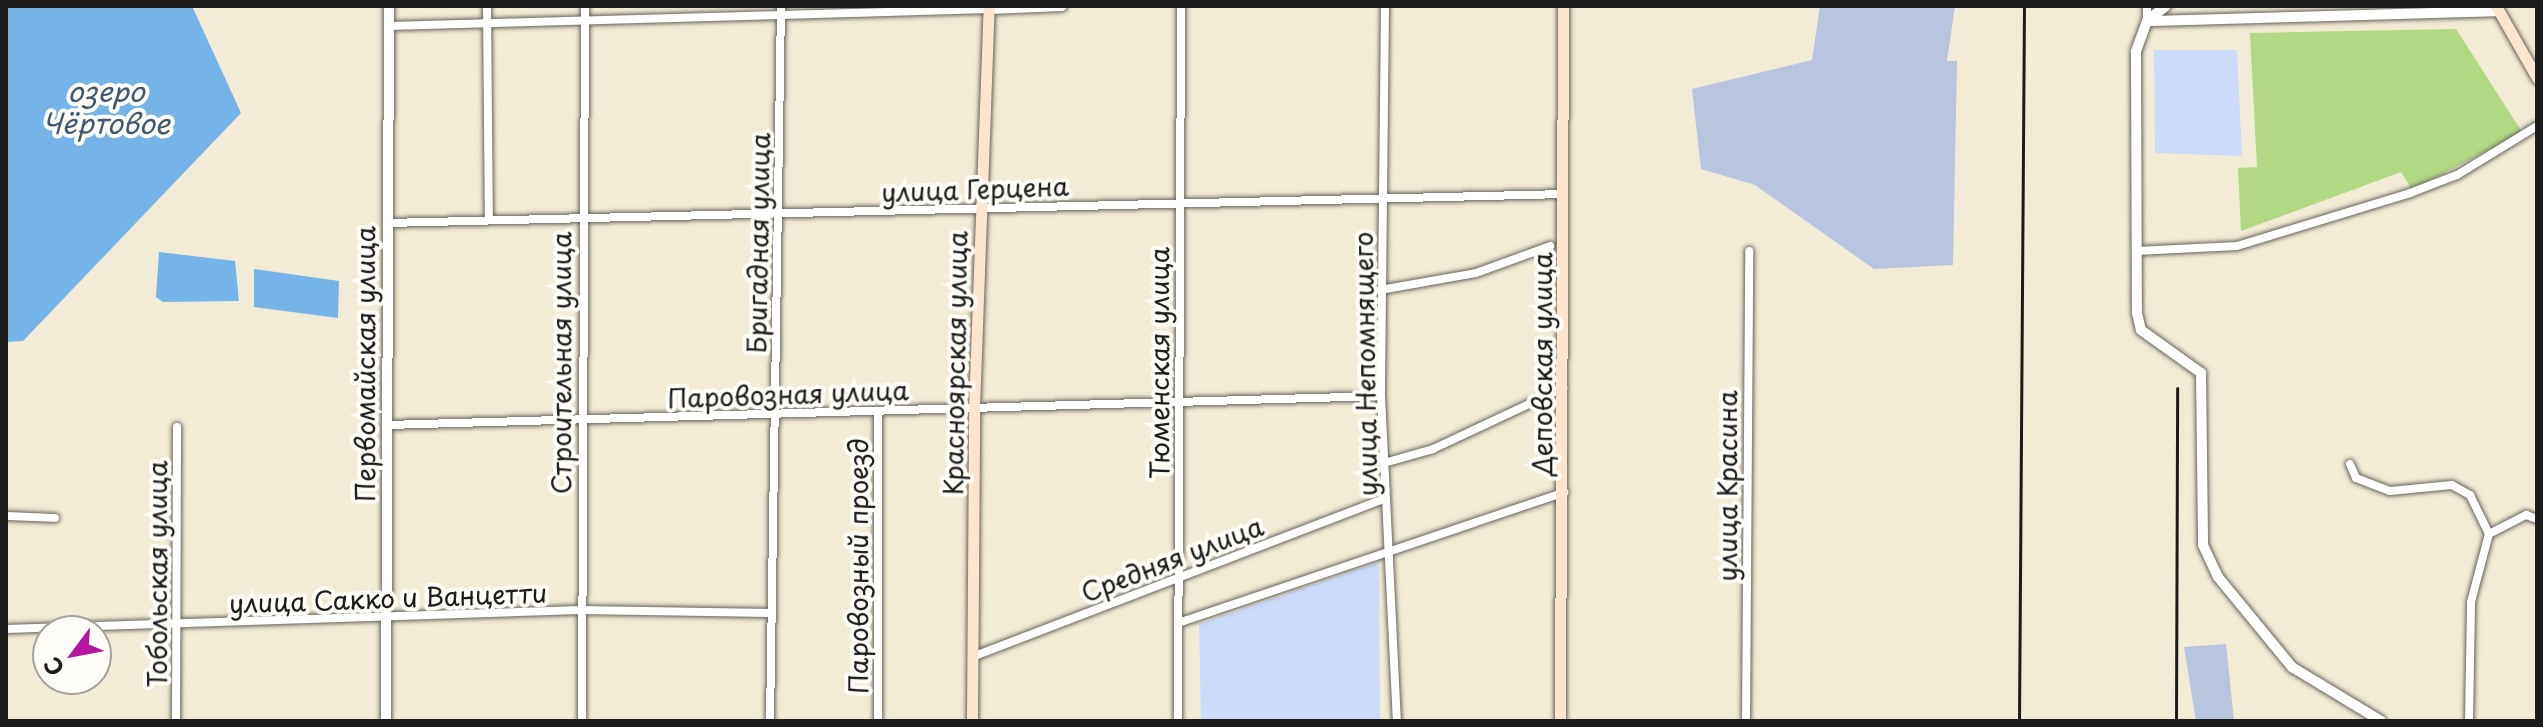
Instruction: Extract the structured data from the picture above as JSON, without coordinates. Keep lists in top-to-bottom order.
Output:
{
  "streets": {
    "main road": ["Красноярская улица", "Деповская улица"],
    "street": [
      "улица Герцена",
      "Бригадная улица",
      "Строительная улица",
      "Тюменская улица",
      "Первомайская улица",
      "улица Непомнящего",
      "Паровозная улица",
      "улица Красина",
      "Средняя улица",
      "Паровозный проезд",
      "Тобольская улица",
      "улица Сакко и Ванцетти"
    ]
  },
  "crossings": [
    ["улица Герцена", "Бригадная улица"],
    ["улица Герцена", "Строительная улица"],
    ["улица Герцена", "Красноярская улица"],
    ["улица Герцена", "Тюменская улица"],
    ["улица Герцена", "Первомайская улица"],
    ["улица Герцена", "улица Непомнящего"],
    ["улица Герцена", "Деповская улица"],
    ["Бригадная улица", "Паровозная улица"],
    ["Бригадная улица", "улица Сакко и Ванцетти"],
    ["Строительная улица", "Паровозная улица"],
    ["Строительная улица", "улица Сакко и Ванцетти"],
    ["Красноярская улица", "Паровозная улица"],
    ["Красноярская улица", "Средняя улица"],
    ["Тюменская улица", "Паровозная улица"],
    ["Тюменская улица", "Средняя улица"],
    ["Первомайская улица", "Паровозная улица"],
    ["Первомайская улица", "улица Сакко и Ванцетти"],
    ["улица Непомнящего", "Паровозная улица"],
    ["улица Непомнящего", "Средняя улица"],
    ["Паровозная улица", "Паровозный проезд"],
    ["Тобольская улица", "улица Сакко и Ванцетти"]
  ],
  "water": ["озеро Чёртовое"],
  "north": "bottom left"
}
